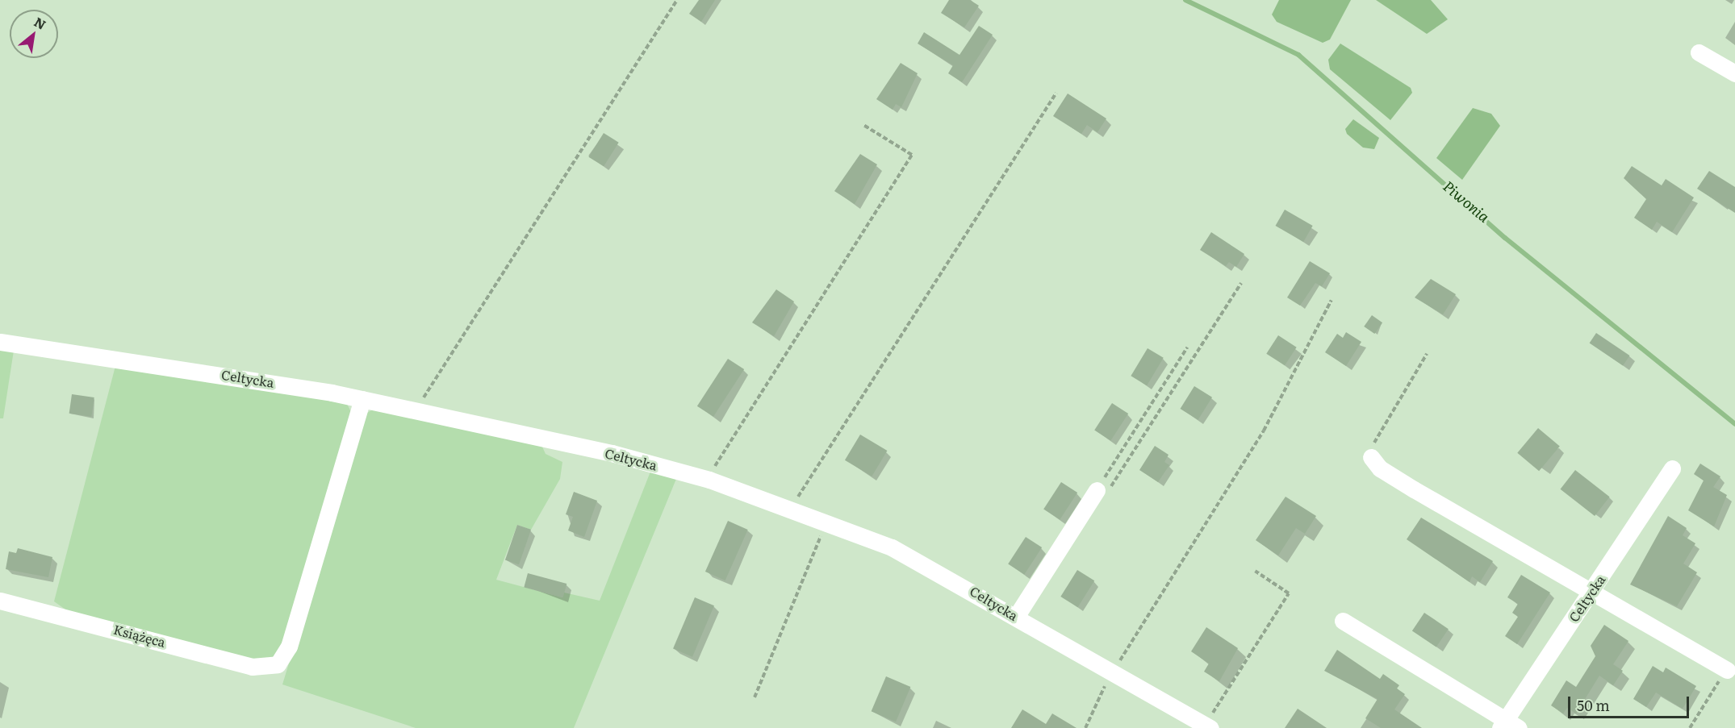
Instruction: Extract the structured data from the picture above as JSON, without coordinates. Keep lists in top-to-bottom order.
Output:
{
  "streets": {
    "street": ["Celtycka", "Książęca"]
  },
  "crossings": [
    ["Celtycka", "Książęca"]
  ],
  "water": ["Piwonia"],
  "scale_bar": "50 m",
  "north": "top right"
}
